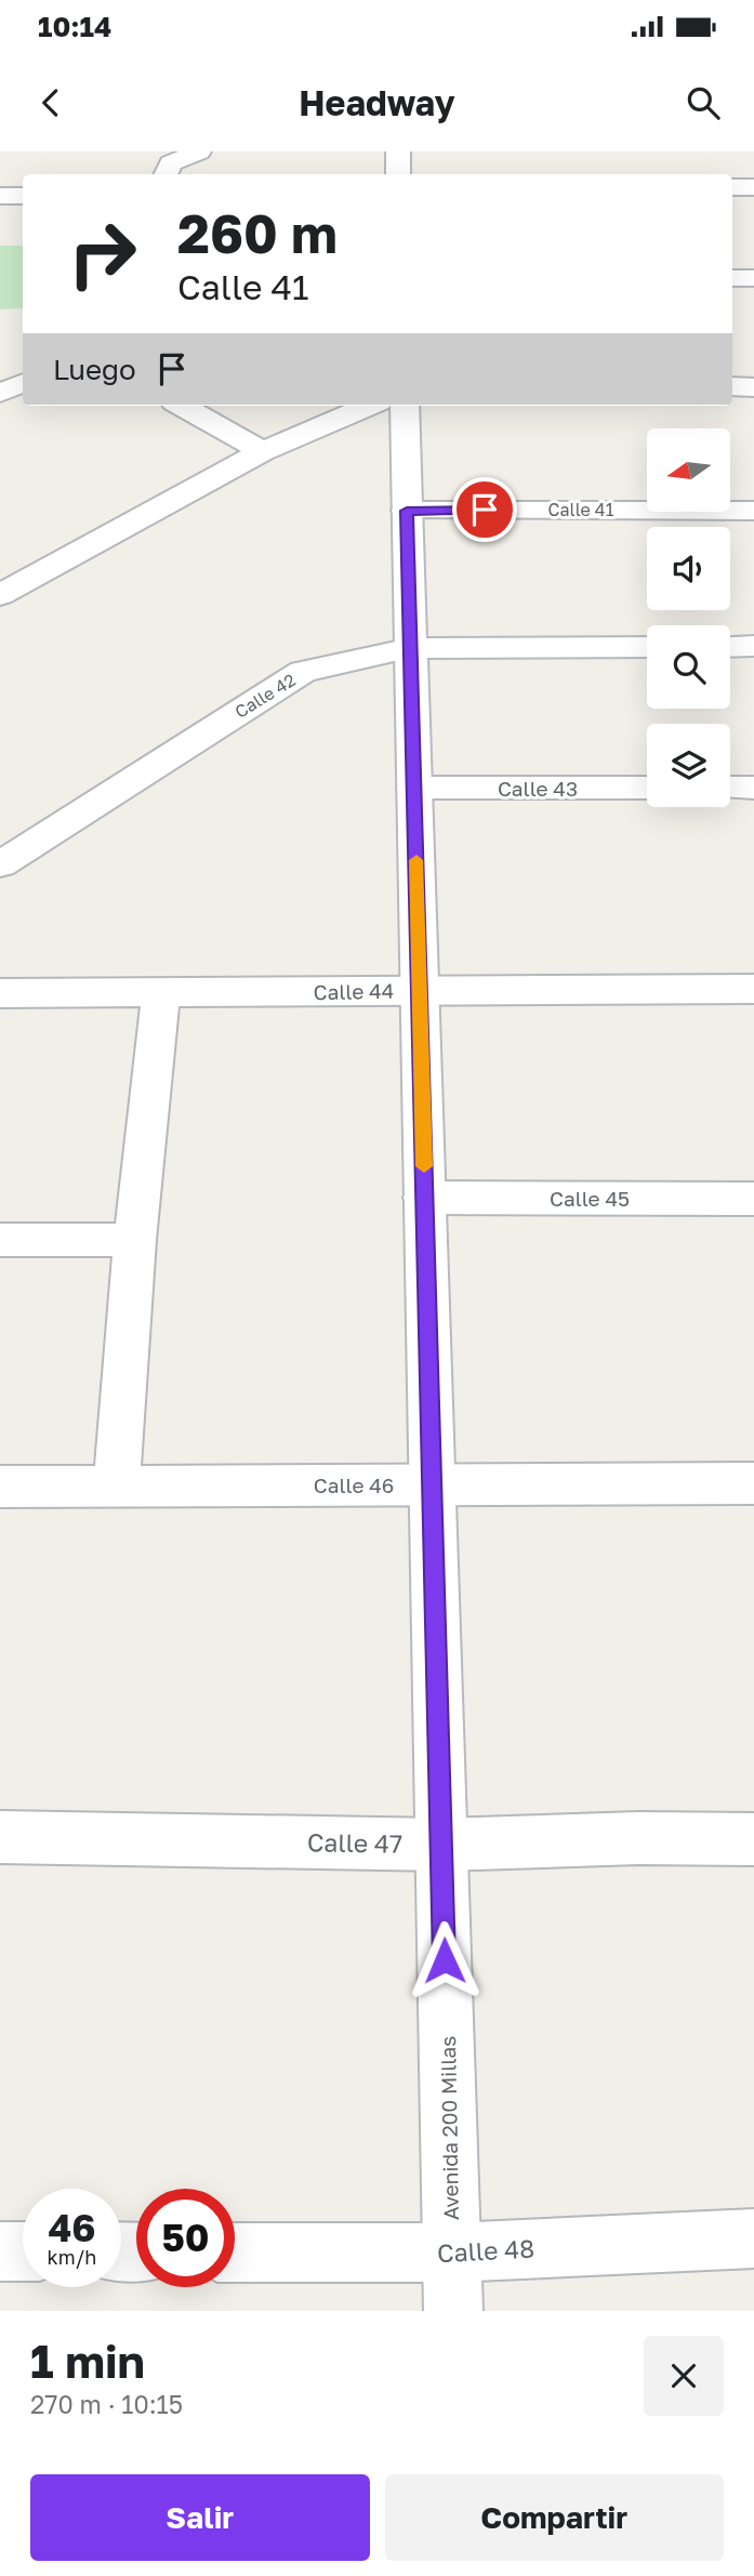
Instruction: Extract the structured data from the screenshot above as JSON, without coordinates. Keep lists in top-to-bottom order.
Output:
{
  "streets": {
    "street": [
      "Calle 41",
      "Calle 42",
      "Calle 43",
      "Calle 44",
      "Calle 45",
      "Calle 46",
      "Calle 47",
      "Avenida 200 Millas",
      "Calle 48"
    ]
  },
  "crossings": [
    ["Calle 41", "Avenida 200 Millas"],
    ["Calle 42", "Avenida 200 Millas"],
    ["Calle 43", "Avenida 200 Millas"],
    ["Calle 44", "Avenida 200 Millas"],
    ["Calle 45", "Avenida 200 Millas"],
    ["Calle 46", "Avenida 200 Millas"],
    ["Calle 47", "Avenida 200 Millas"],
    ["Avenida 200 Millas", "Calle 48"]
  ],
  "north": "left",
  "page": {
    "status": "10:14",
    "header": "Headway",
    "turn": ["260 m", "Calle 41"],
    "then": "Luego",
    "speed": "46 km/h",
    "limit": "50",
    "heading": ["1 min", "270 m · 10:15"],
    "buttons": ["Salir", "Compartir"]
  }
}
